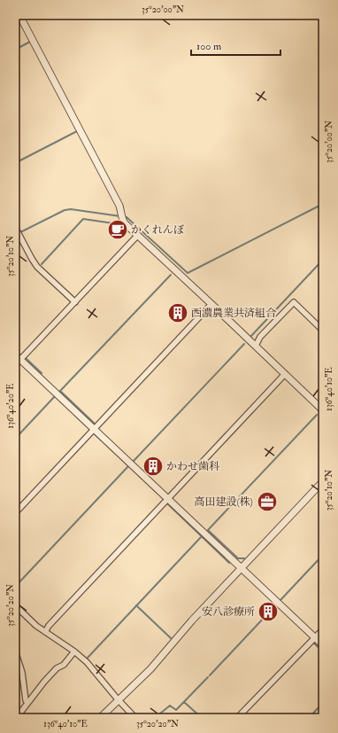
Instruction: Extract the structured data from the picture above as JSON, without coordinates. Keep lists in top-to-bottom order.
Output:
{
  "places": {
    "cafe": ["かくれんぼ"],
    "building": ["西濃農業共済組合", "かわせ歯科", "安八診療所"],
    "office": ["高田建設(株)"]
  },
  "scale_bar": "100 m",
  "coordinates": [
    "35°20'00\"N",
    "35°20'10\"N",
    "136°40'10\"E",
    "136°40'20\"E",
    "35°20'20\"N"
  ]
}
